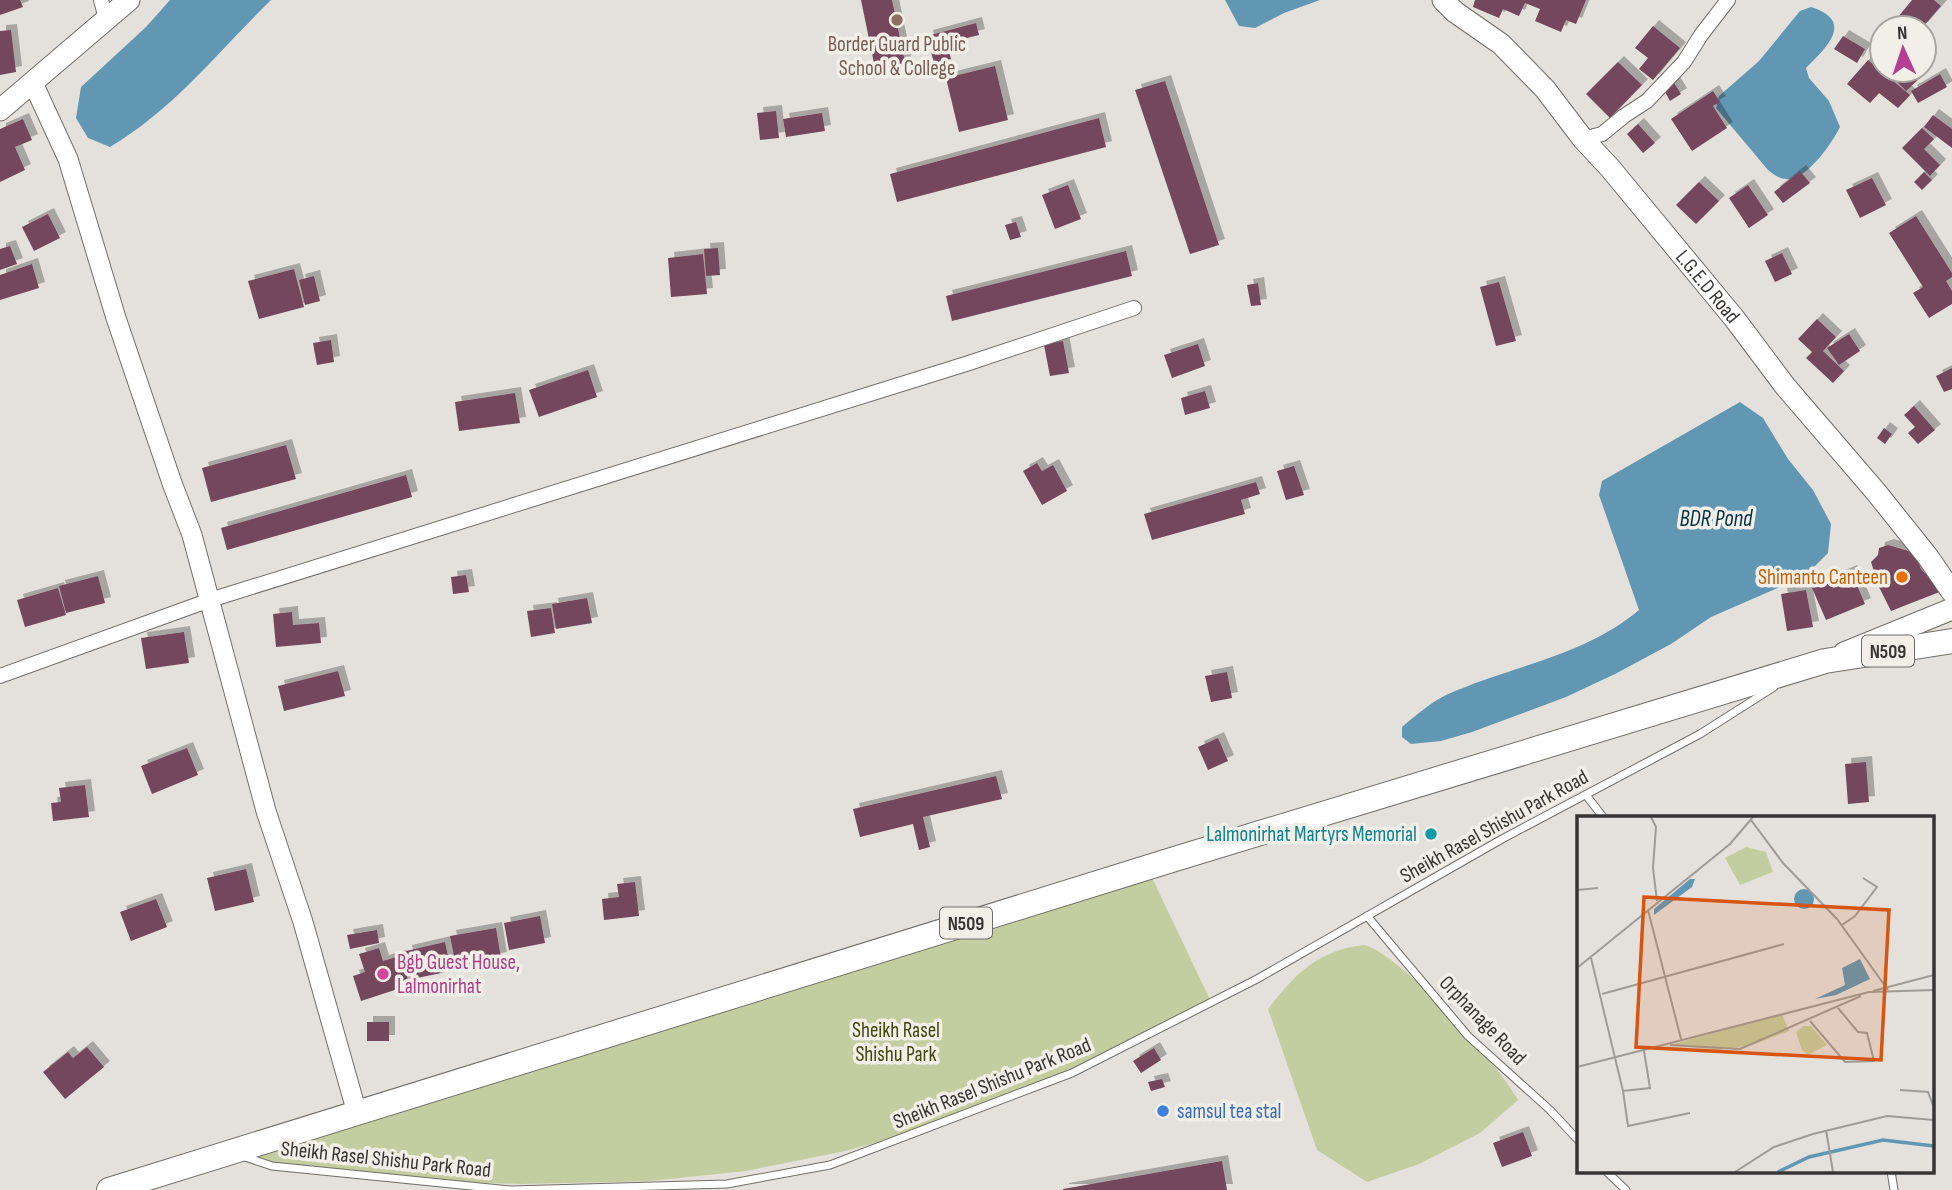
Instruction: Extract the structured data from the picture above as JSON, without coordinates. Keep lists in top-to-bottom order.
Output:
{
  "streets": {
    "highway": ["N509"],
    "main road": ["L.G.E.D Road"],
    "lane": ["Sheikh Rasel Shishu Park Road", "Orphanage Road"]
  },
  "crossings": [
    ["N509", "Sheikh Rasel Shishu Park Road"],
    ["Sheikh Rasel Shishu Park Road", "Orphanage Road"]
  ],
  "water": ["BDR Pond"],
  "parks": ["Sheikh Rasel Shishu Park"],
  "places": [
    "Border Guard Public School & College",
    "Shimanto Canteen",
    "Lalmonirhat Martyrs Memorial",
    "Bgb Guest House, Lalmonirhat",
    "samsul tea stal"
  ],
  "north": "top"
}
